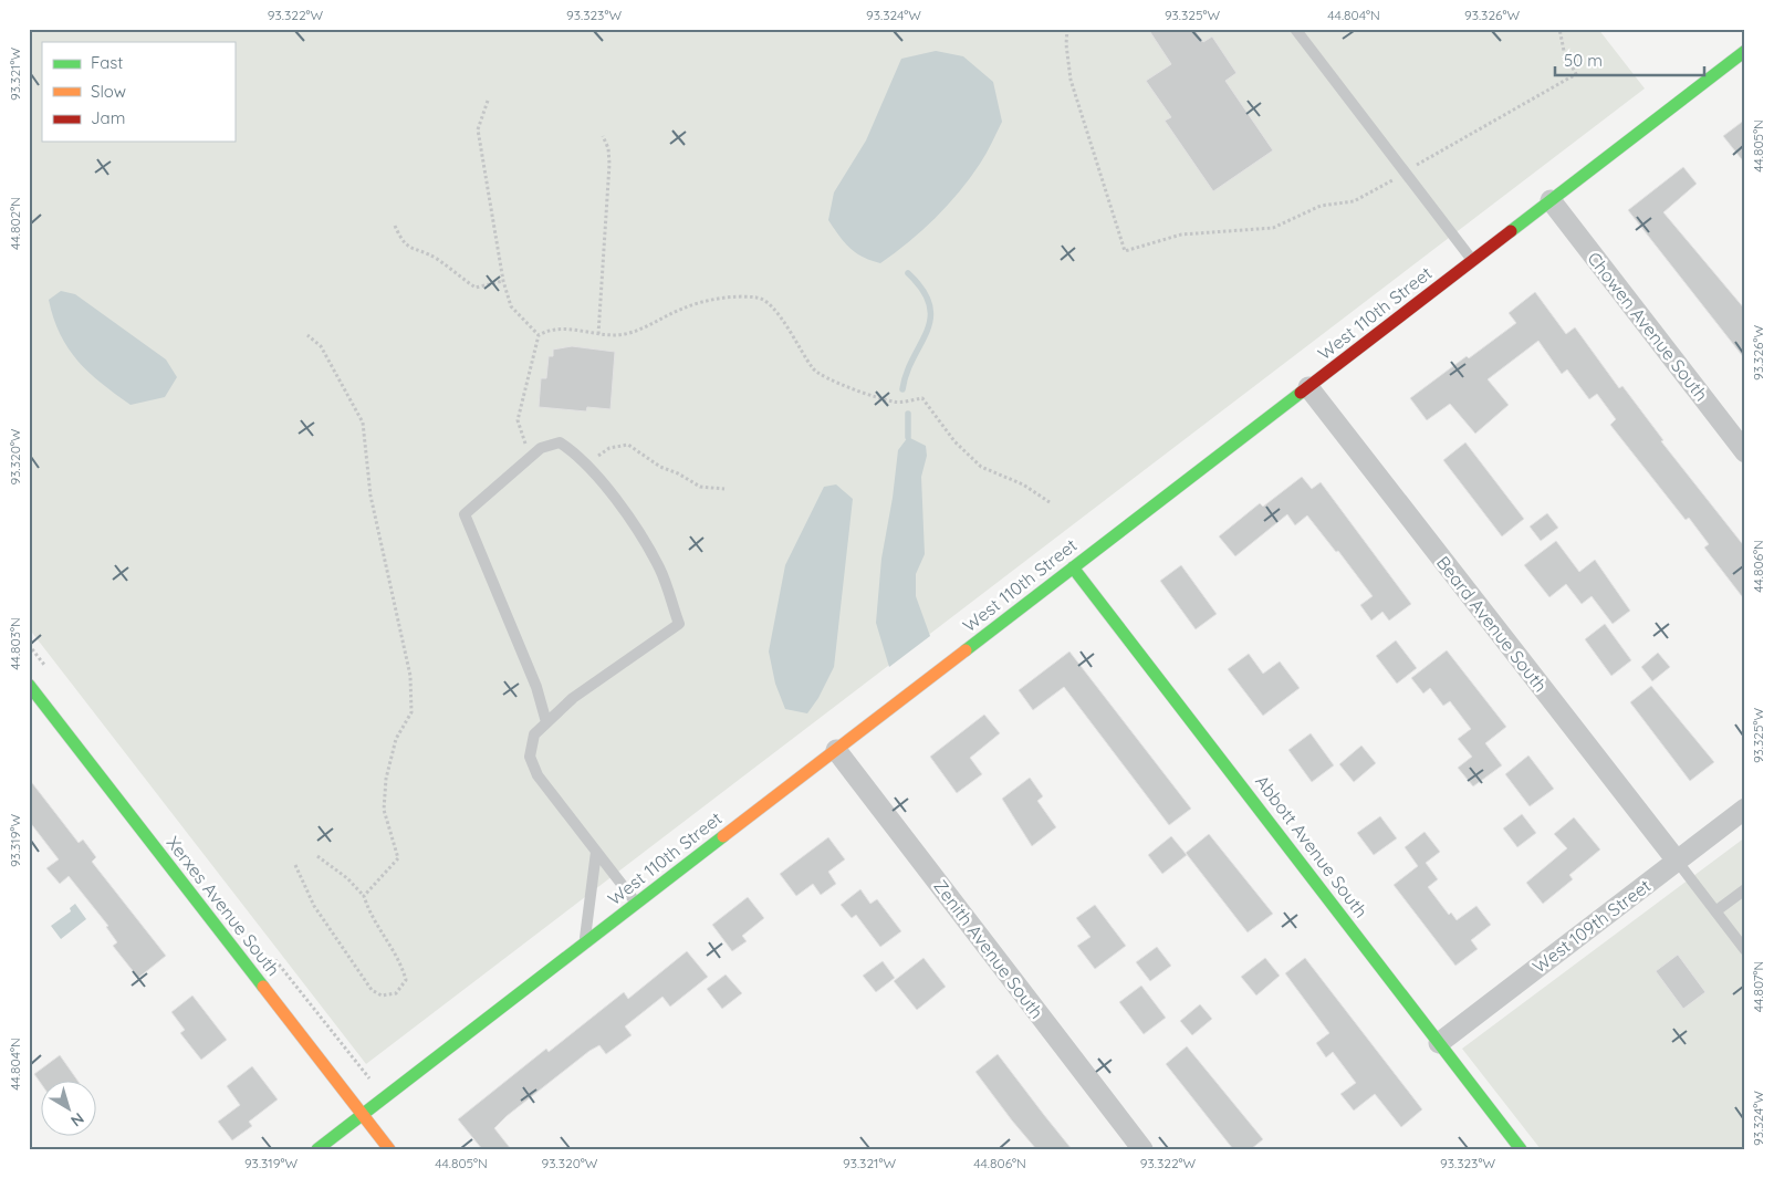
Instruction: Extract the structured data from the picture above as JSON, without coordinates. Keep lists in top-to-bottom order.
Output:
{
  "streets": {
    "street": [
      "West 110th Street",
      "Chowen Avenue South",
      "Beard Avenue South",
      "Abbott Avenue South",
      "Xerxes Avenue South",
      "West 109th Street",
      "Zenith Avenue South"
    ]
  },
  "crossings": [
    ["West 110th Street", "Chowen Avenue South"],
    ["West 110th Street", "Beard Avenue South"],
    ["West 110th Street", "Abbott Avenue South"],
    ["West 110th Street", "Xerxes Avenue South"],
    ["West 110th Street", "Zenith Avenue South"],
    ["Beard Avenue South", "West 109th Street"],
    ["Abbott Avenue South", "West 109th Street"]
  ],
  "legend": ["Fast", "Slow", "Jam"],
  "scale_bar": "50 m",
  "north": "bottom right",
  "coordinates": [
    "93.322°W",
    "93.323°W",
    "93.324°W",
    "93.325°W",
    "44.804°N",
    "93.326°W",
    "93.321°W",
    "44.805°N",
    "44.802°N",
    "93.320°W",
    "44.806°N",
    "44.803°N",
    "93.319°W",
    "44.807°N"
  ]
}
